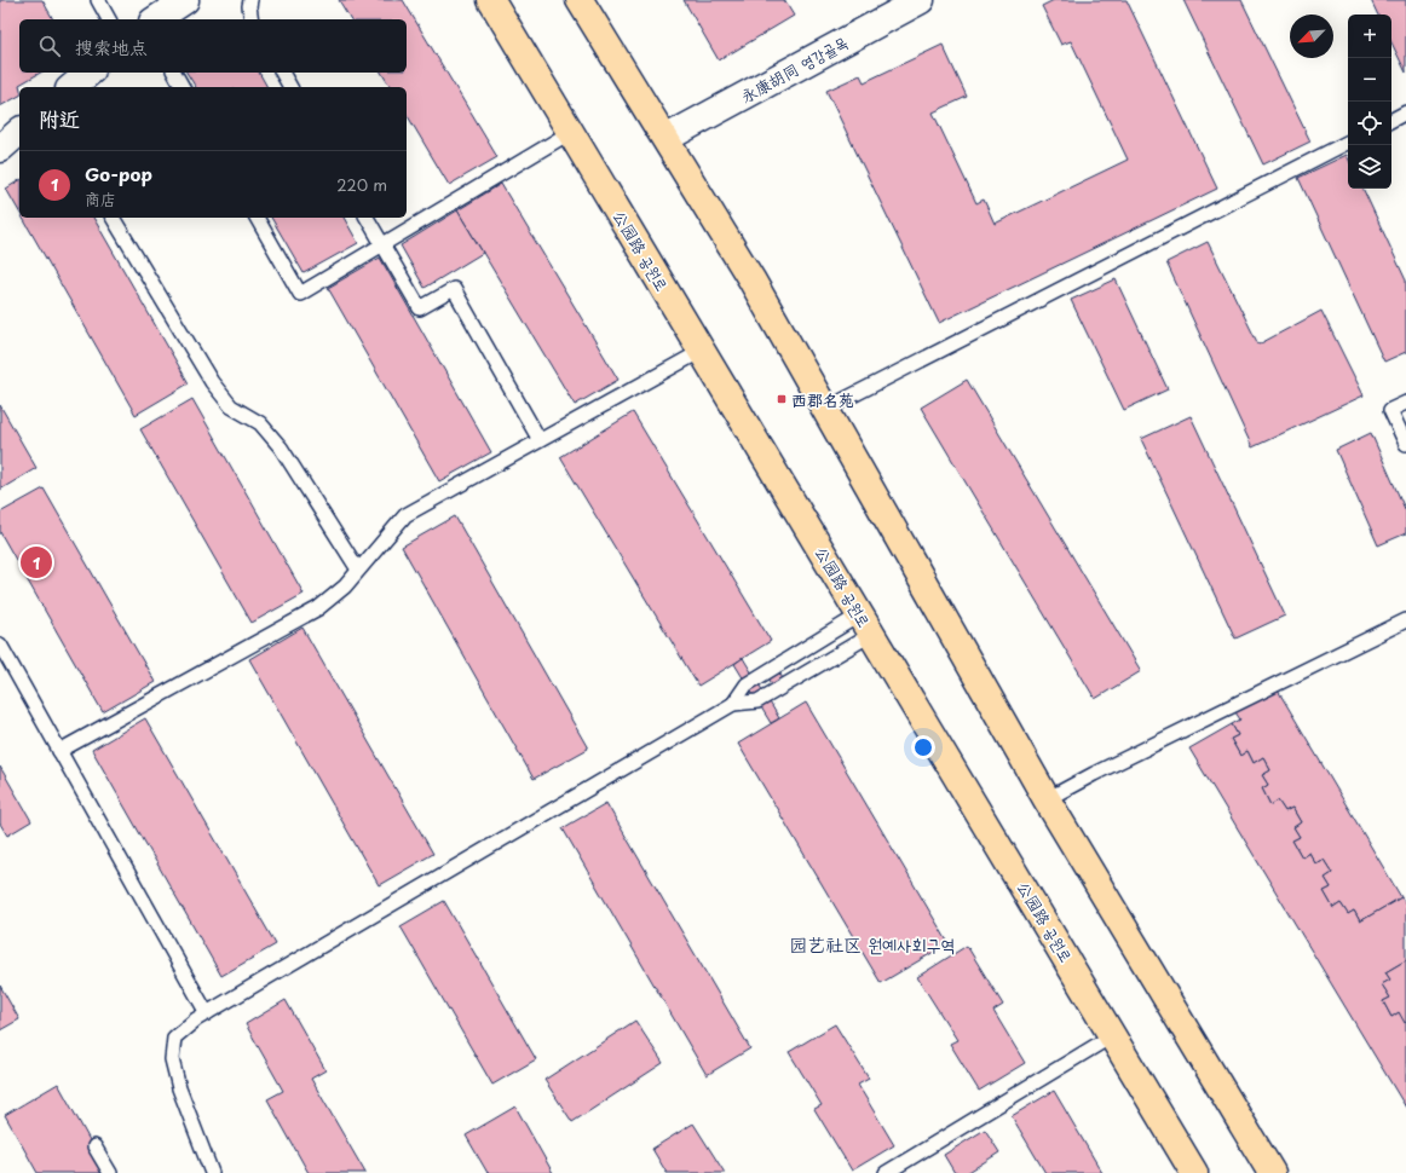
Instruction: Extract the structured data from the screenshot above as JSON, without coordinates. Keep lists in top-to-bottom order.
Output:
{
  "streets": {
    "main road": ["公园路 공원로"],
    "street": ["永康胡同 영강골목"]
  },
  "districts": ["园艺社区 원예사회구역"],
  "places": {
    "transit": ["西郡名苑"]
  },
  "north": "bottom left",
  "page": {
    "map_buttons": ["+", "−"],
    "search": "搜索地点",
    "heading": "附近",
    "list": [
      {
        "mark": "1",
        "name": "Go-pop",
        "note": "商店",
        "value": "220 m"
      }
    ],
    "pins": "1"
  }
}
